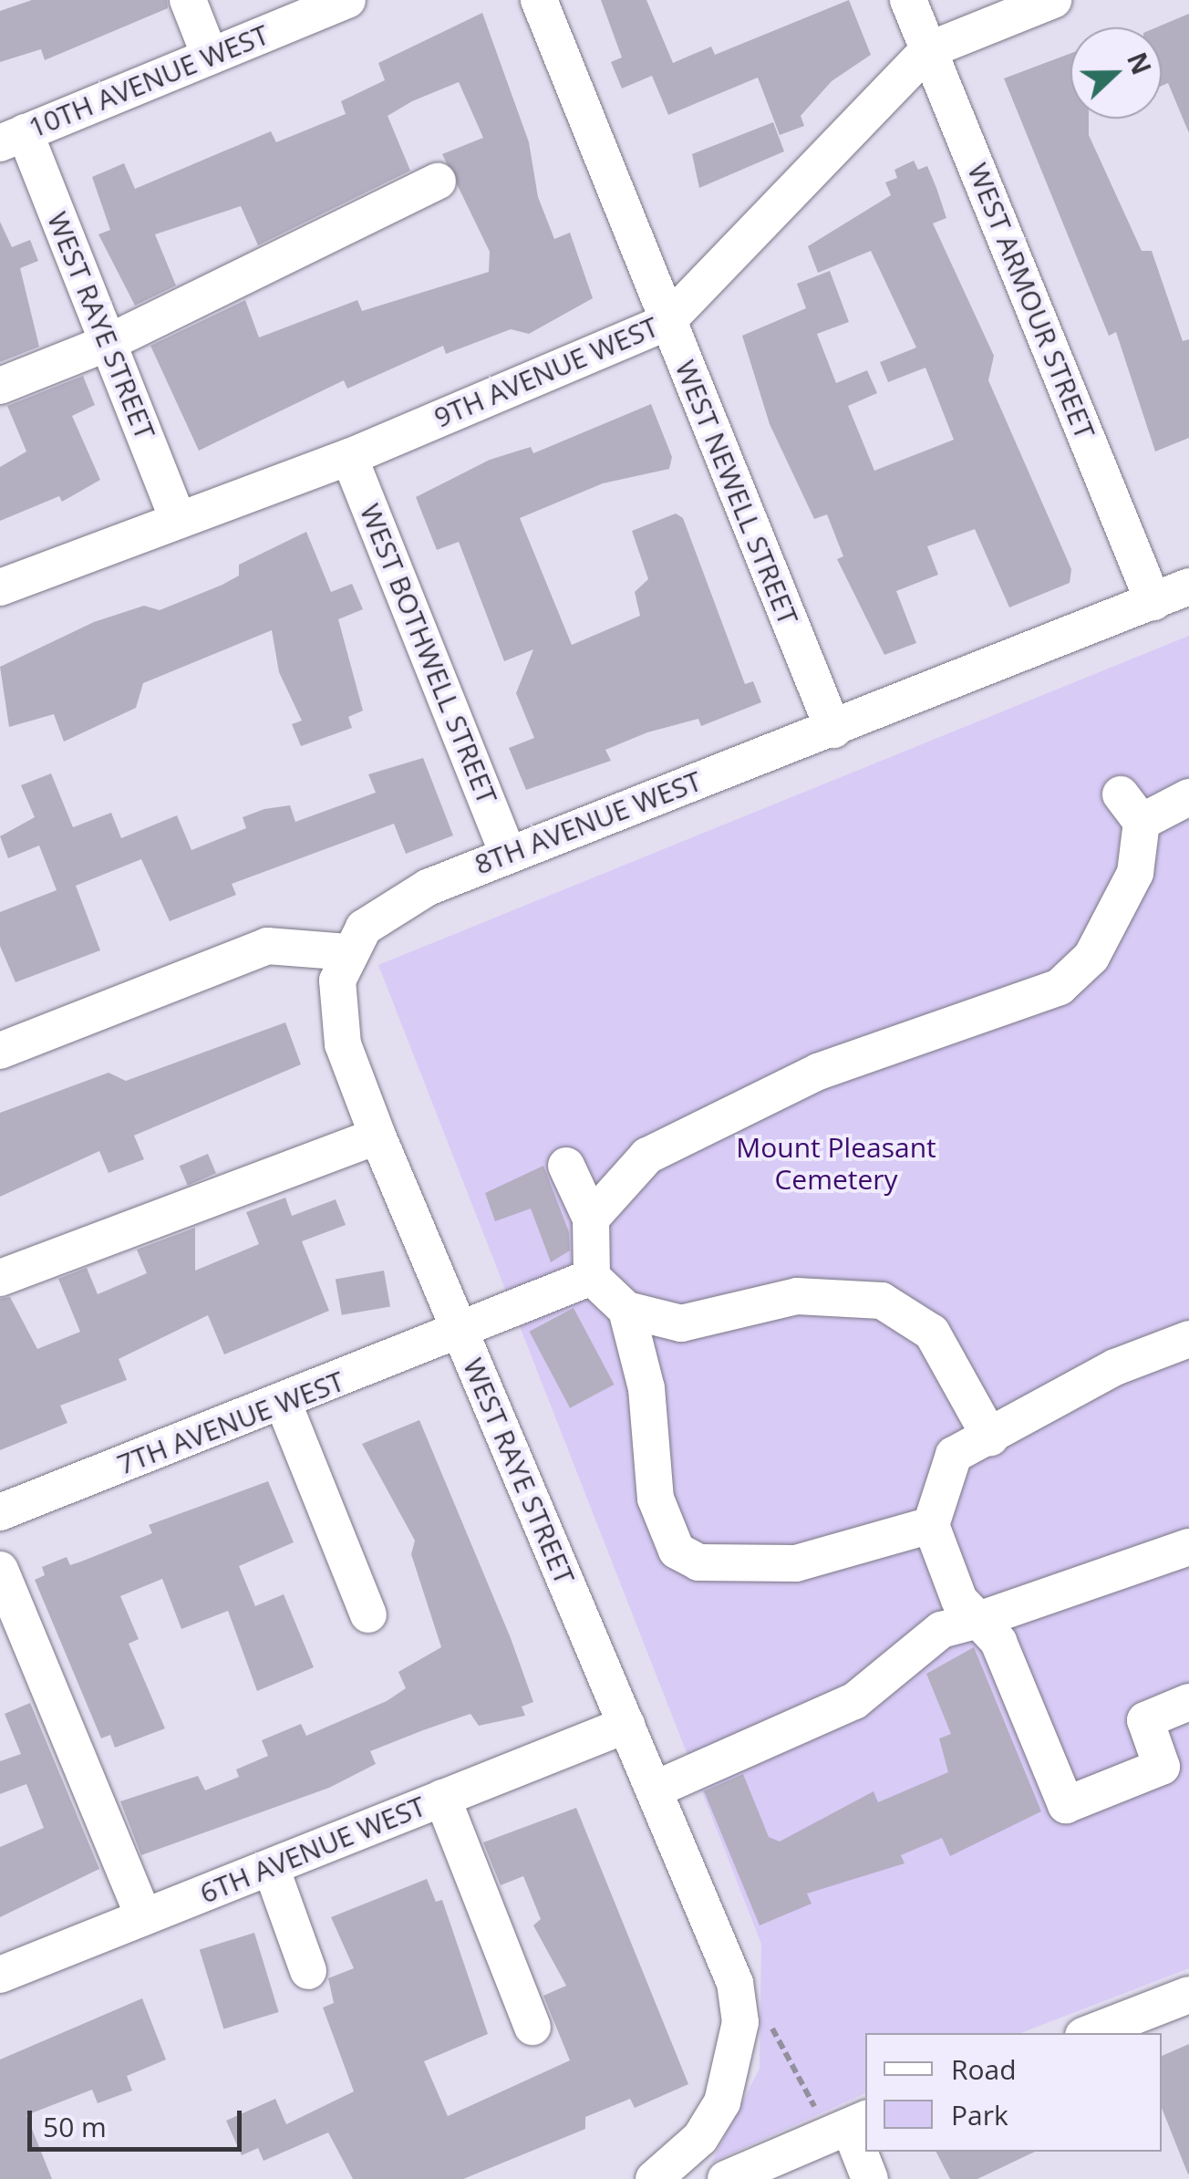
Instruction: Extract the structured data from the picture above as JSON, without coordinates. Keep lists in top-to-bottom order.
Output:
{
  "streets": {
    "street": [
      "10TH AVENUE WEST",
      "WEST ARMOUR STREET",
      "WEST RAYE STREET",
      "9TH AVENUE WEST",
      "WEST NEWELL STREET",
      "WEST BOTHWELL STREET",
      "8TH AVENUE WEST",
      "7TH AVENUE WEST",
      "6TH AVENUE WEST"
    ]
  },
  "crossings": [
    ["10TH AVENUE WEST", "WEST RAYE STREET"],
    ["WEST ARMOUR STREET", "9TH AVENUE WEST"],
    ["WEST ARMOUR STREET", "8TH AVENUE WEST"],
    ["WEST RAYE STREET", "9TH AVENUE WEST"],
    ["WEST RAYE STREET", "8TH AVENUE WEST"],
    ["WEST RAYE STREET", "7TH AVENUE WEST"],
    ["WEST RAYE STREET", "6TH AVENUE WEST"],
    ["9TH AVENUE WEST", "WEST NEWELL STREET"],
    ["9TH AVENUE WEST", "WEST BOTHWELL STREET"],
    ["WEST NEWELL STREET", "8TH AVENUE WEST"],
    ["WEST BOTHWELL STREET", "8TH AVENUE WEST"]
  ],
  "parks": ["Mount Pleasant Cemetery"],
  "legend": ["Road", "Park"],
  "scale_bar": "50 m",
  "north": "right"
}
